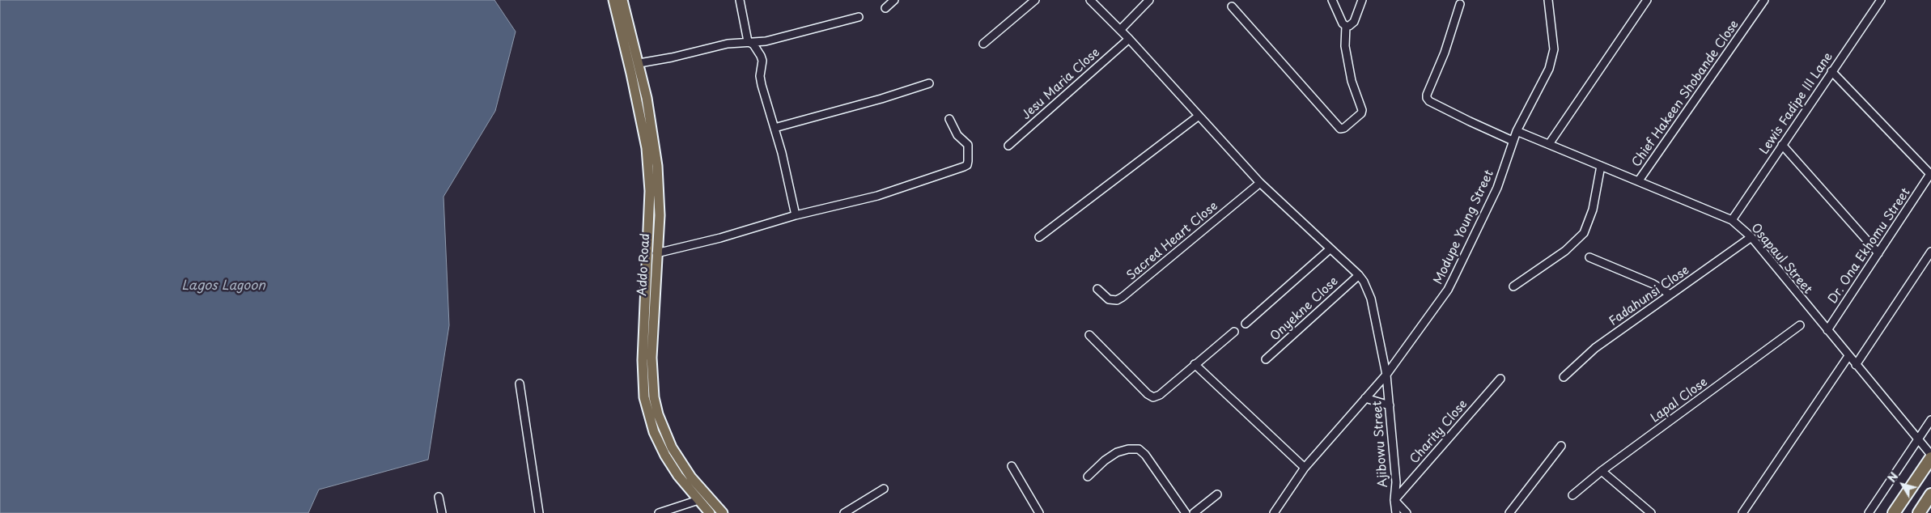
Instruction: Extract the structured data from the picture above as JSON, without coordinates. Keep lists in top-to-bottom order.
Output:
{
  "streets": {
    "main road": ["Addo Road"],
    "street": [
      "Jesu Maria Close",
      "Chief Hakeen Shobande Close",
      "Lewis Fadipe III Lane",
      "Modupe Young Street",
      "Sacred Heart Close",
      "Dr. Ona Ekhomu Street",
      "Osapaul Street",
      "Fadahunsi Close",
      "Onyekne Close",
      "Lapal Close",
      "Charity Close",
      "Ajibowu Street"
    ]
  },
  "crossings": [
    ["Chief Hakeen Shobande Close", "Osapaul Street"],
    ["Lewis Fadipe III Lane", "Osapaul Street"],
    ["Modupe Young Street", "Osapaul Street"],
    ["Modupe Young Street", "Ajibowu Street"],
    ["Dr. Ona Ekhomu Street", "Osapaul Street"],
    ["Osapaul Street", "Fadahunsi Close"],
    ["Onyekne Close", "Ajibowu Street"],
    ["Charity Close", "Ajibowu Street"]
  ],
  "water": ["Lagos Lagoon"],
  "north": "top left"
}
